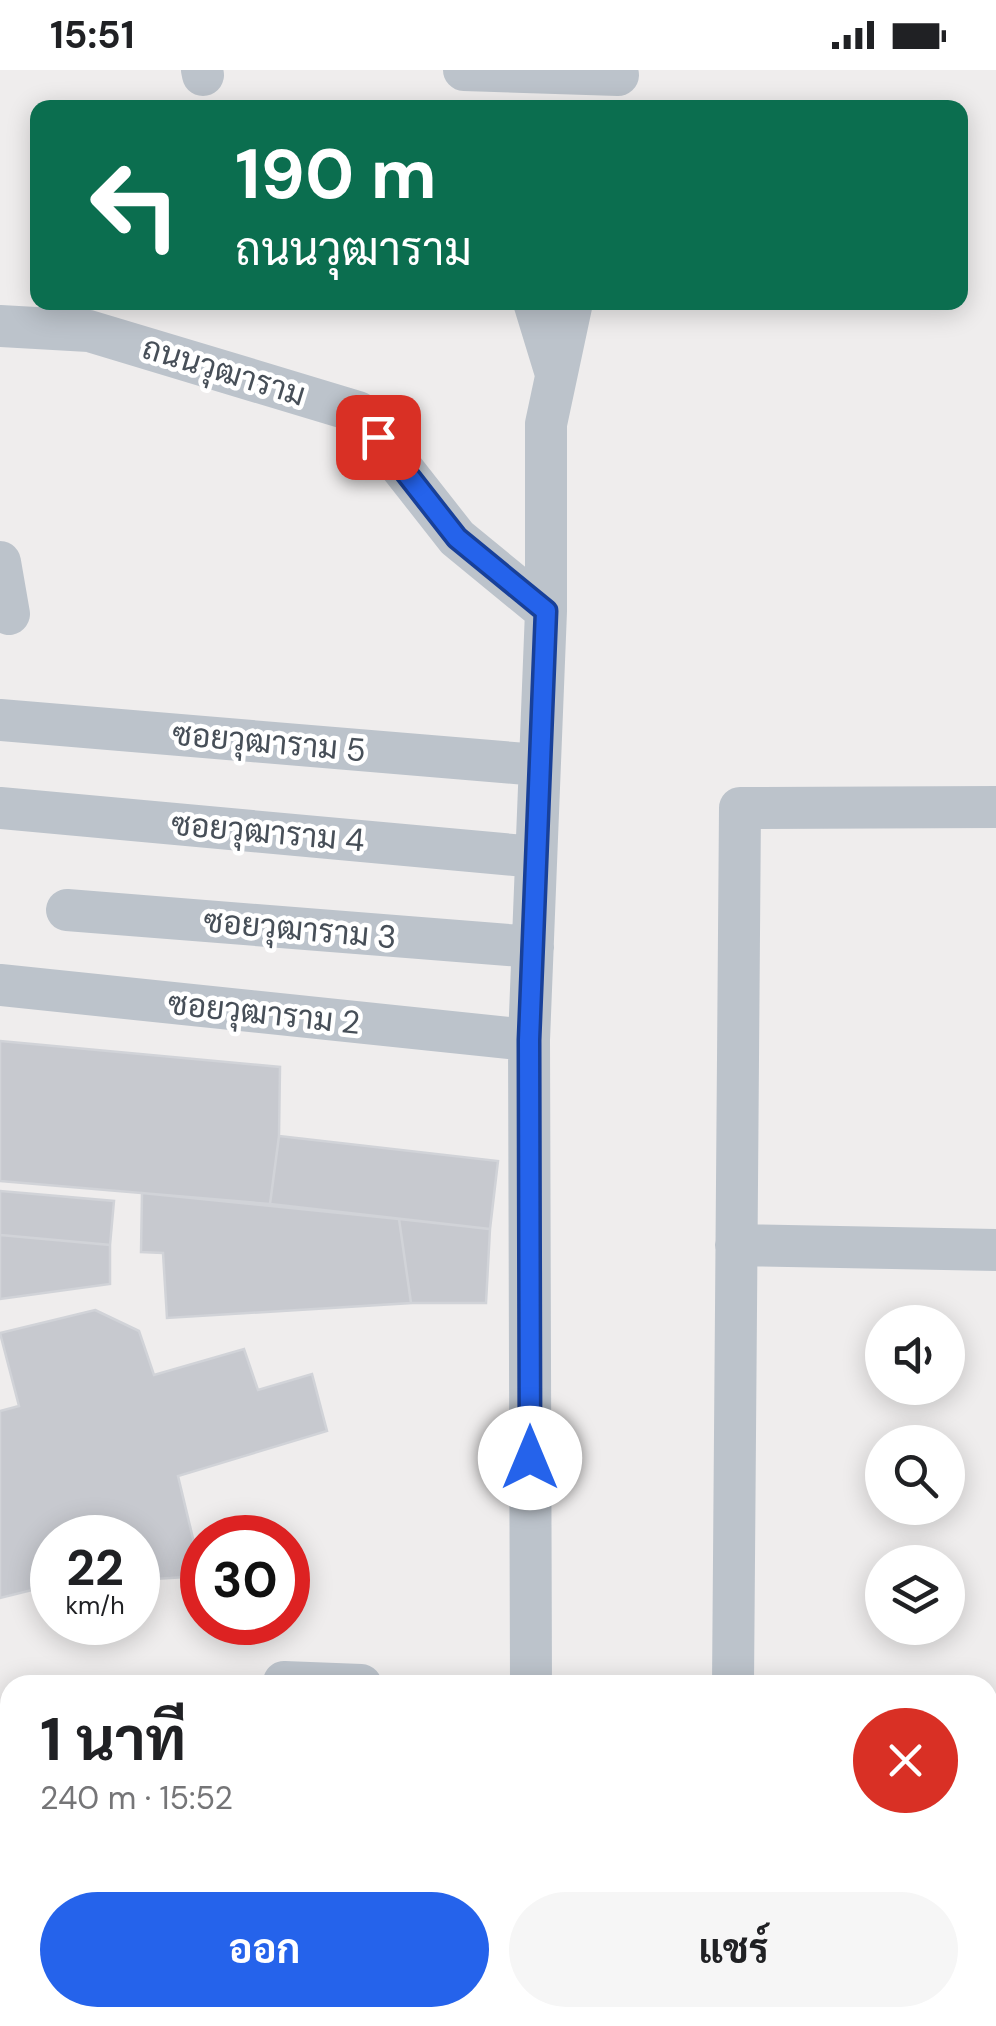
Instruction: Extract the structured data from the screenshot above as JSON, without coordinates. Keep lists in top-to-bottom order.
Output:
{
  "streets": {
    "street": [
      "ถนนวุฒาราม",
      "ซอยวุฒาราม 5",
      "ซอยวุฒาราม 4",
      "ซอยวุฒาราม 3",
      "ซอยวุฒาราม 2"
    ]
  },
  "page": {
    "status": "15:51",
    "turn": ["190 m", "ถนนวุฒาราม"],
    "speed": "22 km/h",
    "limit": "30",
    "heading": ["1 นาที", "240 m · 15:52"],
    "buttons": ["ออก", "แชร์"]
  }
}
